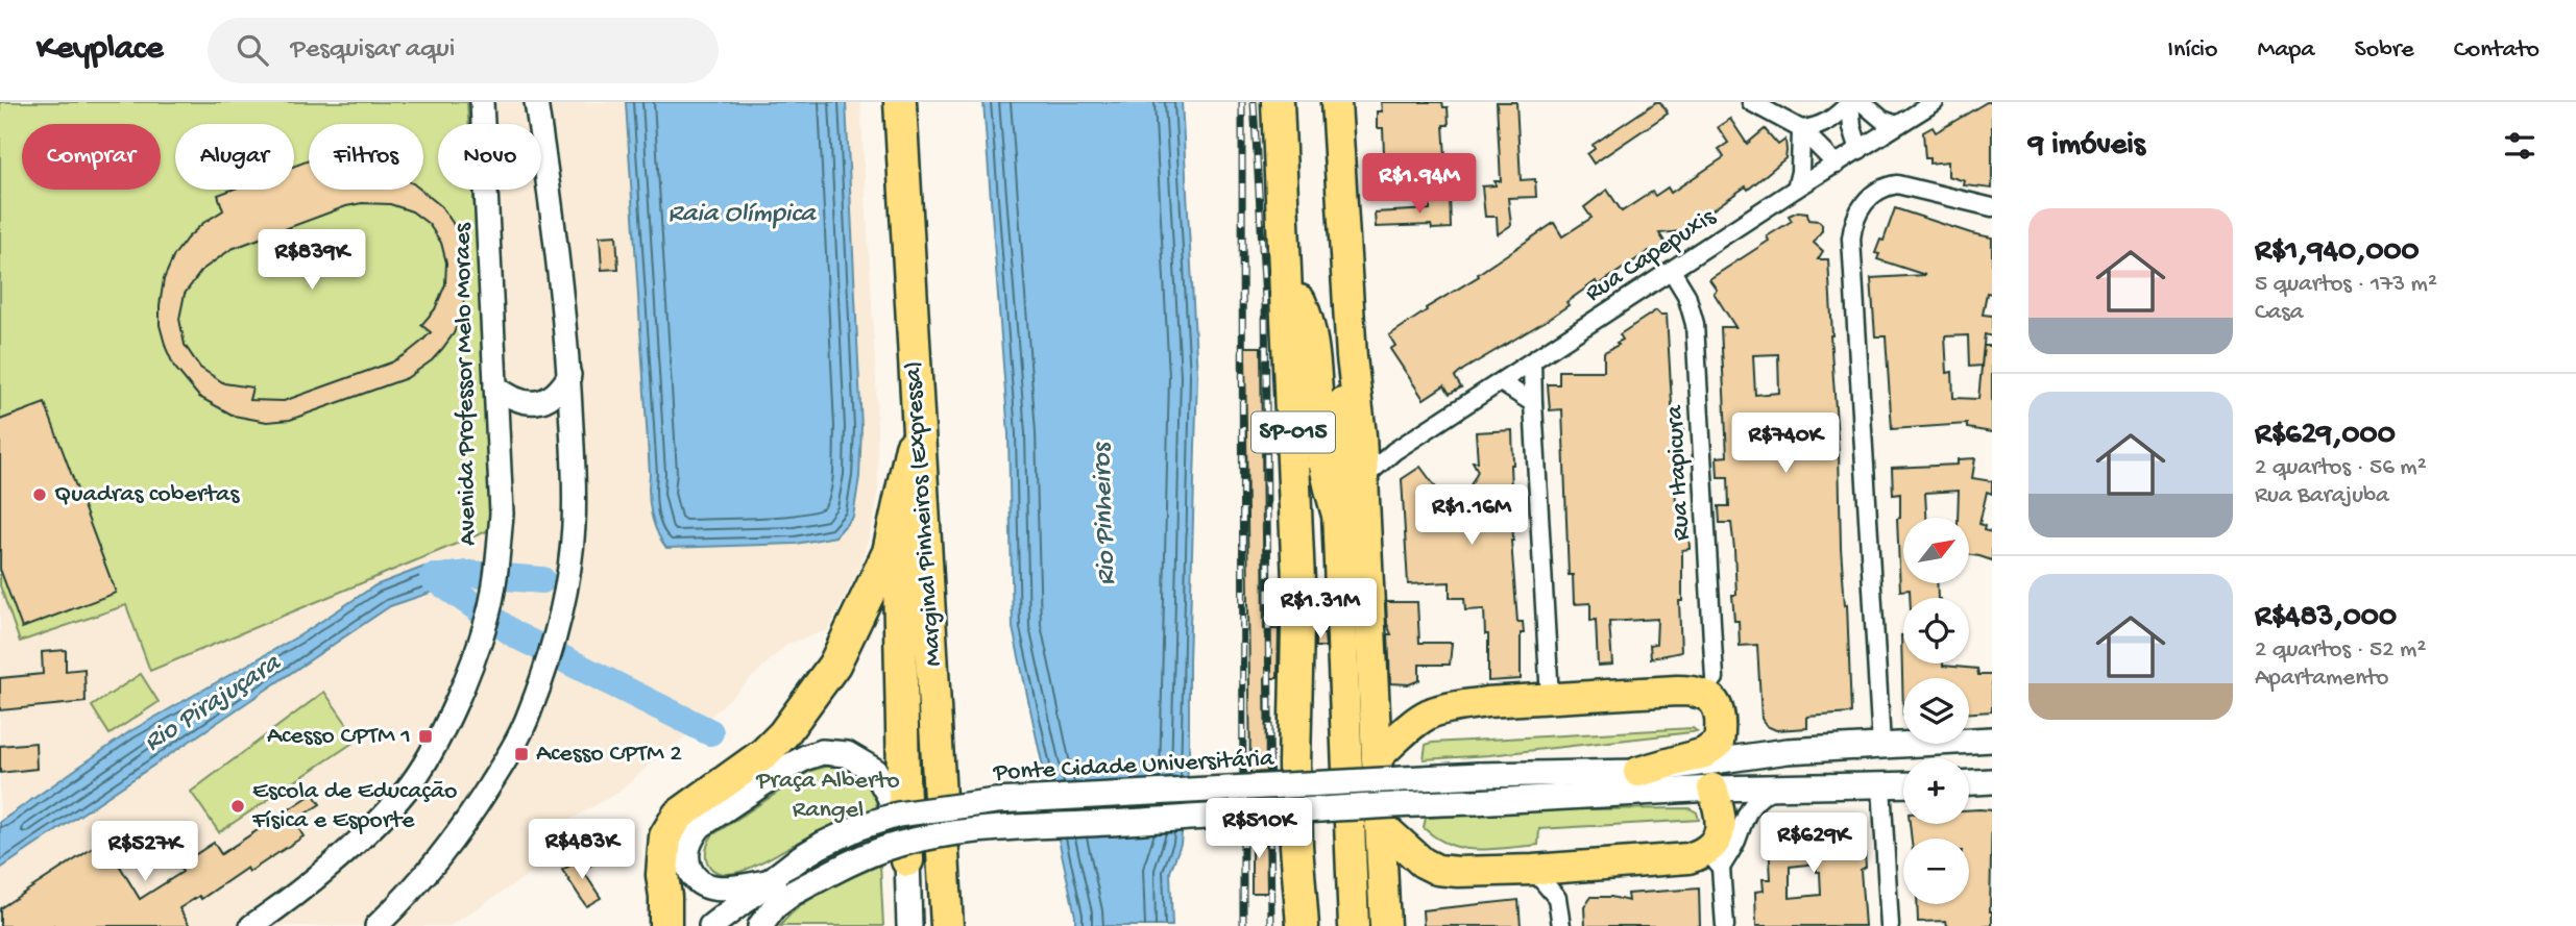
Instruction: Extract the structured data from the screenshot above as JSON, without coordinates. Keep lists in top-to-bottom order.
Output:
{
  "streets": {
    "highway": ["SP-015", "Marginal Pinheiros (Expressa)"],
    "main road": ["Ponte Cidade Universitária"],
    "street": ["Rua Capepuxis", "Avenida Professor Melo Moraes", "Rua Itapicura"]
  },
  "crossings": [
    ["Rua Capepuxis", "Rua Itapicura"]
  ],
  "water": ["Raia Olímpica", "Rio Pinheiros", "Rio Pirajuçara"],
  "parks": ["Praça Alberto Rangel"],
  "places": {
    "other": ["Quadras cobertas", "Escola de Educação Física e Esporte"],
    "transit": ["Acesso CPTM 1", "Acesso CPTM 2"]
  },
  "north": "top right",
  "page": {
    "header": "Keyplace",
    "search": "Pesquisar aqui",
    "nav": [
      "Início",
      "Mapa",
      "Sobre",
      "Contato"
    ],
    "heading": "9 imóveis",
    "chip": [
      "Comprar",
      "Alugar",
      "Filtros",
      "Novo"
    ],
    "price": [
      "R$1.94M",
      "R$839K",
      "R$740K",
      "R$1.16M",
      "R$1.31M",
      "R$510K",
      "R$629K",
      "R$483K",
      "R$527K"
    ],
    "list": [
      {
        "name": "R$1,940,000",
        "note": "5 quartos · 173 m² · Casa"
      },
      {
        "name": "R$629,000",
        "note": "2 quartos · 56 m² · Rua Barajuba"
      },
      {
        "name": "R$483,000",
        "note": "2 quartos · 52 m² · Apartamento"
      }
    ],
    "map_buttons": ["+", "−"]
  }
}
